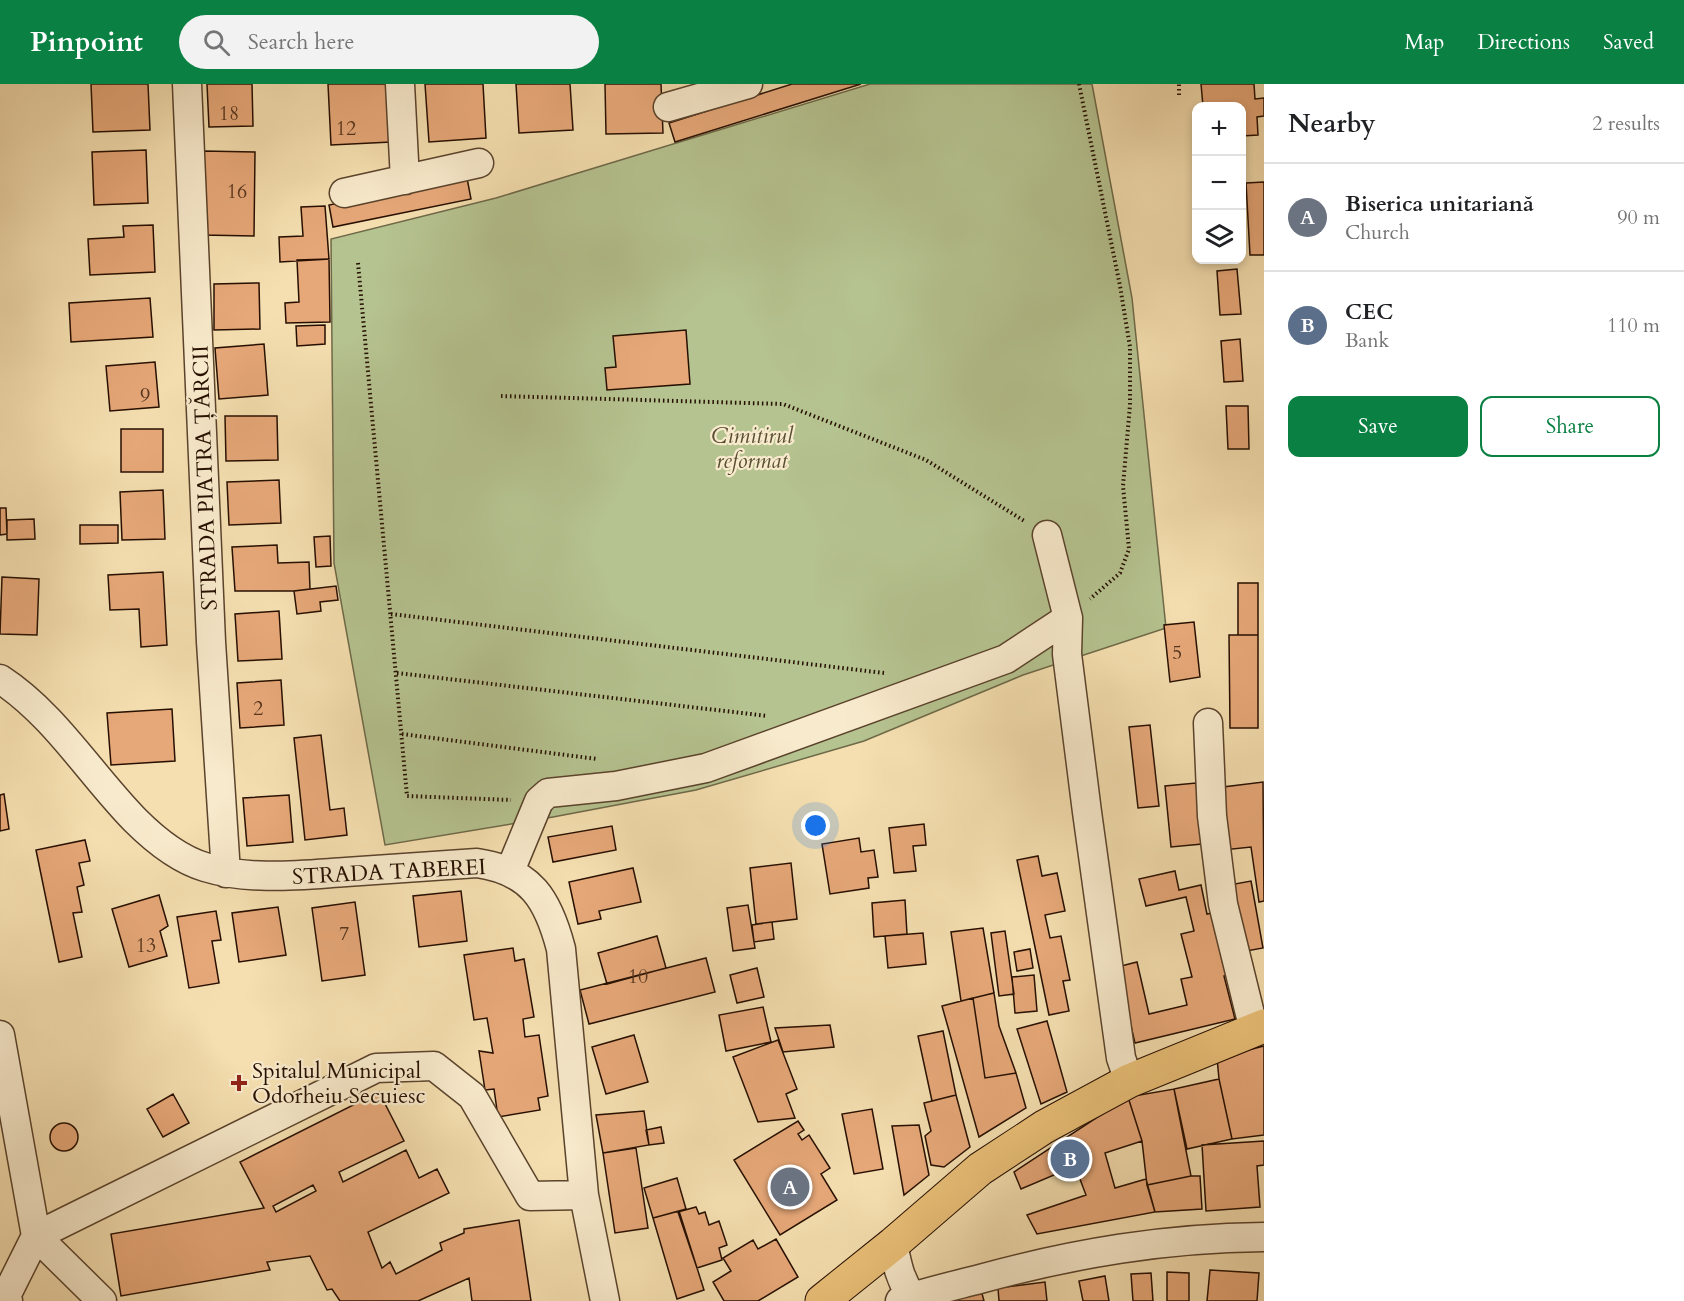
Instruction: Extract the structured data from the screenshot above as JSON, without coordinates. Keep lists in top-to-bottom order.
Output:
{
  "streets": {
    "street": ["STRADA PIATRA ȚĂRCII", "STRADA TABEREI"]
  },
  "crossings": [
    ["STRADA PIATRA ȚĂRCII", "STRADA TABEREI"]
  ],
  "parks": ["Cimitirul reformat"],
  "places": {
    "health": ["Spitalul Municipal Odorheiu Secuiesc"]
  },
  "house_numbers": [
    "18",
    "12",
    "16",
    "9",
    "5",
    "2",
    "7",
    "13",
    "10"
  ],
  "page": {
    "header": "Pinpoint",
    "search": "Search here",
    "nav": ["Map", "Directions", "Saved"],
    "heading": ["Nearby", "2 results"],
    "map_buttons": ["+", "−"],
    "list": [
      {
        "mark": "A",
        "name": "Biserica unitariană",
        "note": "Church",
        "value": "90 m"
      },
      {
        "mark": "B",
        "name": "CEC",
        "note": "Bank",
        "value": "110 m"
      }
    ],
    "buttons": ["Save", "Share"],
    "pins": ["B", "A"]
  }
}
